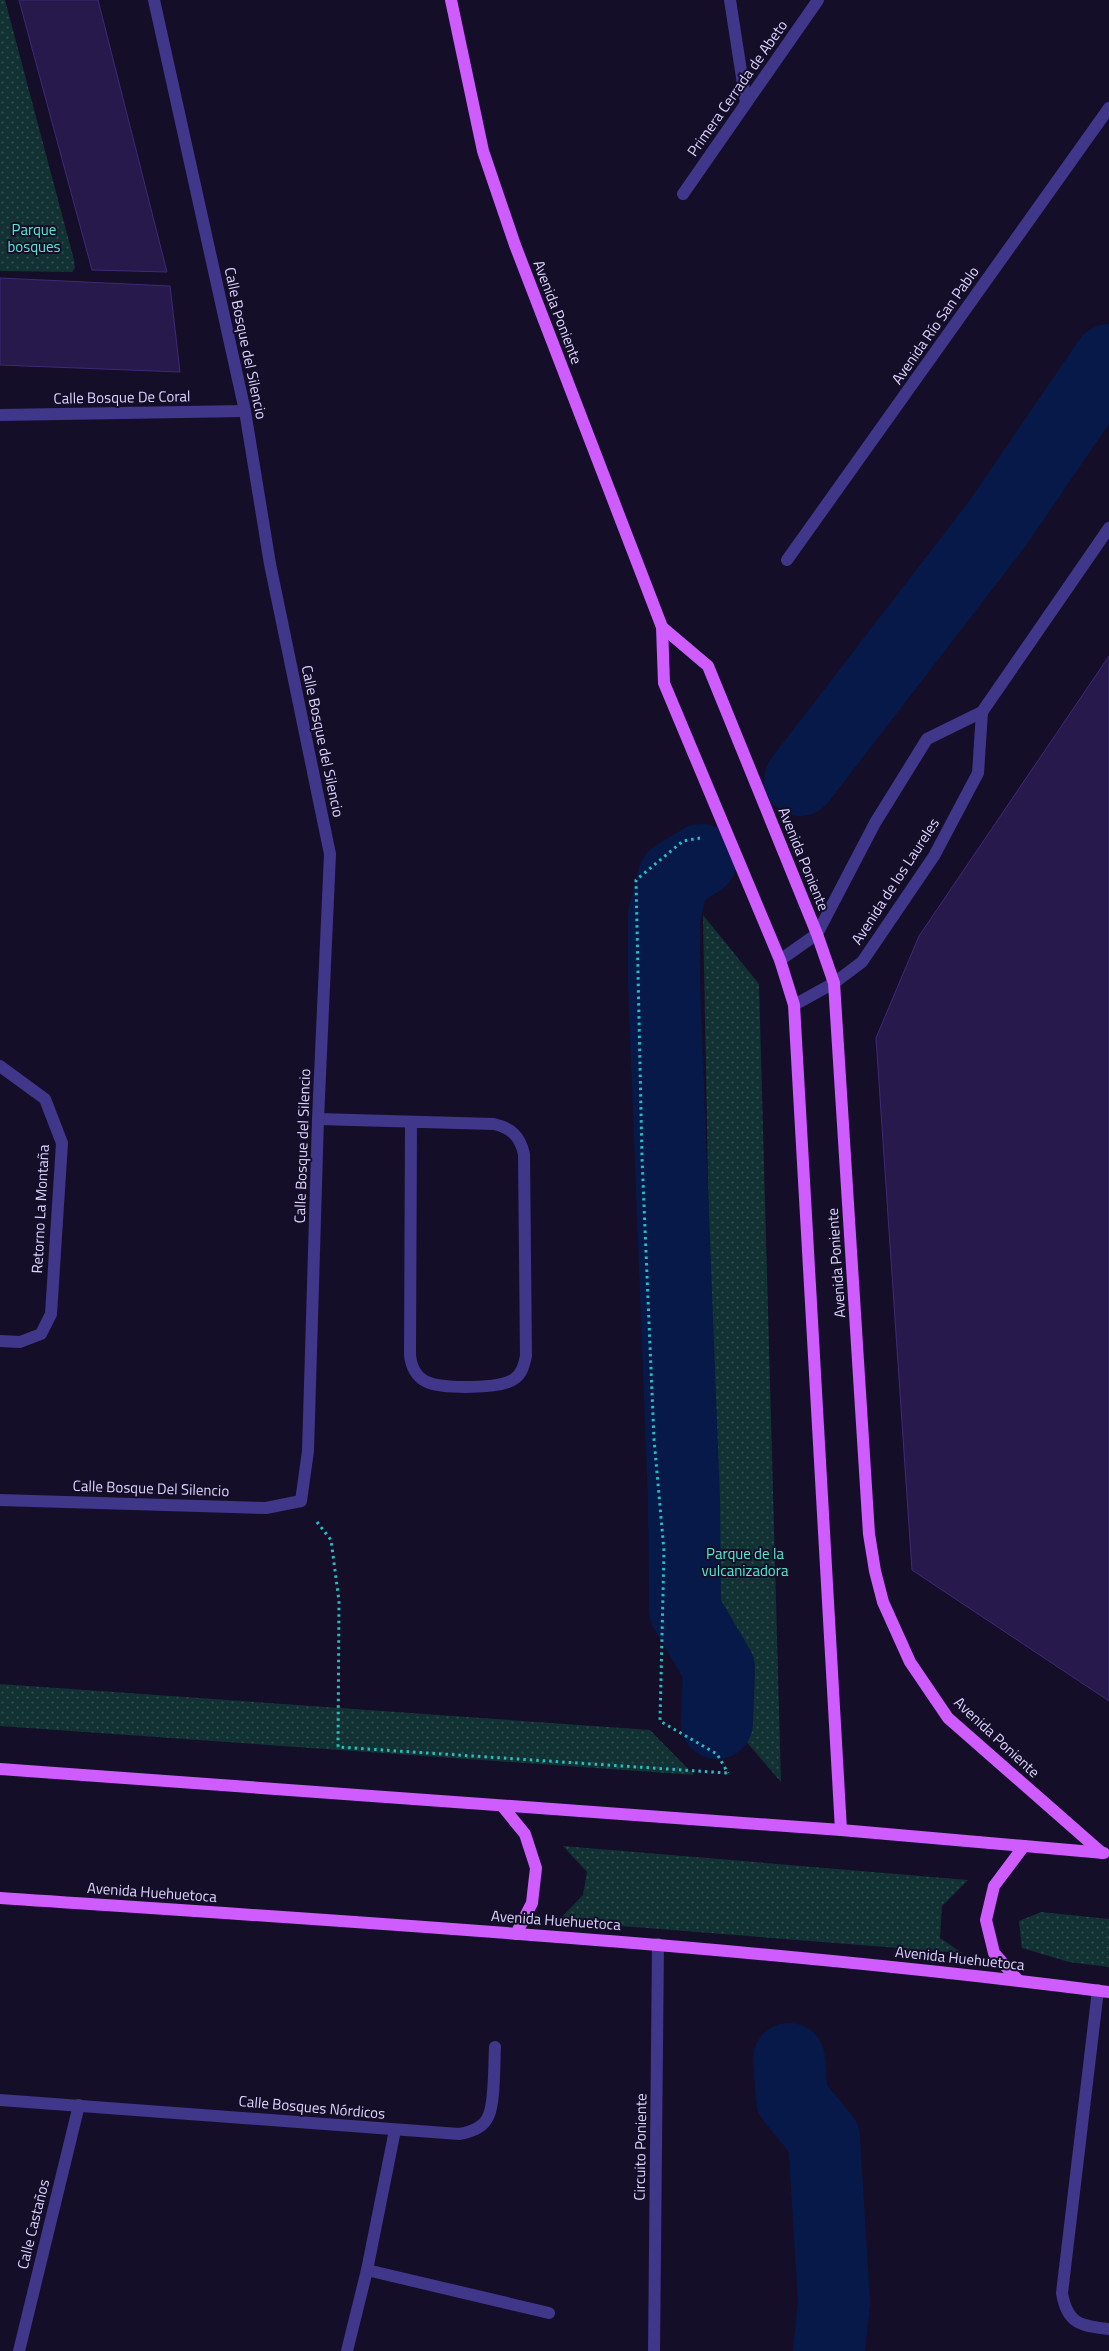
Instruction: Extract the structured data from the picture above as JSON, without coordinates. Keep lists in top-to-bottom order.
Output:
{
  "streets": {
    "main road": ["Avenida Poniente", "Avenida Huehuetoca"],
    "street": [
      "Primera Cerrada de Abeto",
      "Avenida Río San Pablo",
      "Calle Bosque del Silencio",
      "Calle Bosque De Coral",
      "Avenida de los Laureles",
      "Retorno La Montaña",
      "Calle Bosque Del Silencio",
      "Calle Bosques Nórdicos",
      "Circuito Poniente",
      "Calle Castaños"
    ]
  },
  "crossings": [
    ["Avenida Poniente", "Avenida de los Laureles"],
    ["Calle Bosque del Silencio", "Calle Bosque De Coral"],
    ["Calle Bosque del Silencio", "Calle Bosque Del Silencio"],
    ["Avenida Huehuetoca", "Circuito Poniente"],
    ["Calle Bosques Nórdicos", "Calle Castaños"]
  ],
  "parks": ["Parque bosques", "Parque de la vulcanizadora"]
}
